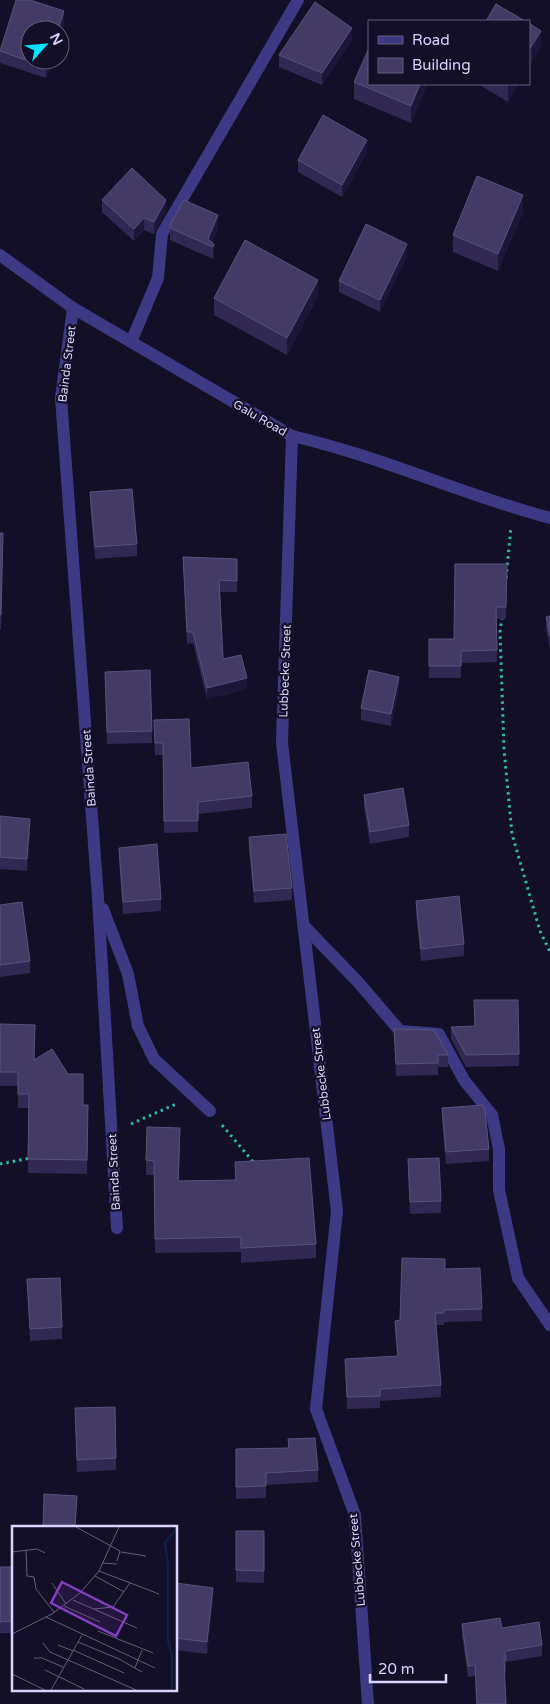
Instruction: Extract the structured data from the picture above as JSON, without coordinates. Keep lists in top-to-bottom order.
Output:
{
  "streets": {
    "street": ["Bainda Street", "Galu Road", "Lubbecke Street"]
  },
  "crossings": [
    ["Bainda Street", "Galu Road"],
    ["Galu Road", "Lubbecke Street"]
  ],
  "legend": ["Road", "Building"],
  "scale_bar": "20 m",
  "north": "top right"
}
